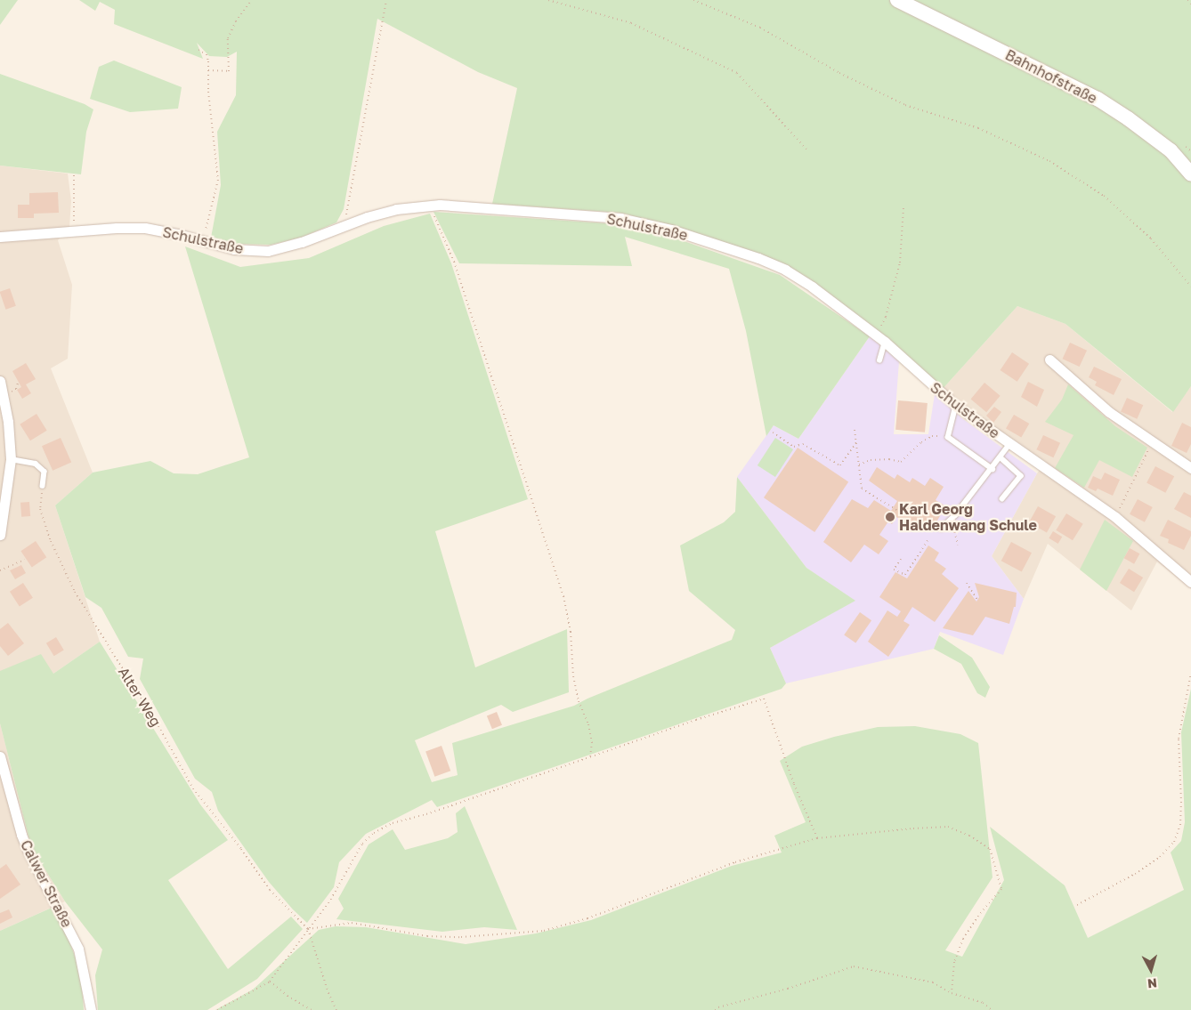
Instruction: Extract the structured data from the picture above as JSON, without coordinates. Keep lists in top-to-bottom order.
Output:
{
  "streets": {
    "street": ["Bahnhofstraße", "Schulstraße", "Calwer Straße"],
    "path": ["Alter Weg"]
  },
  "places": ["Karl Georg Haldenwang Schule"],
  "north": "bottom"
}
